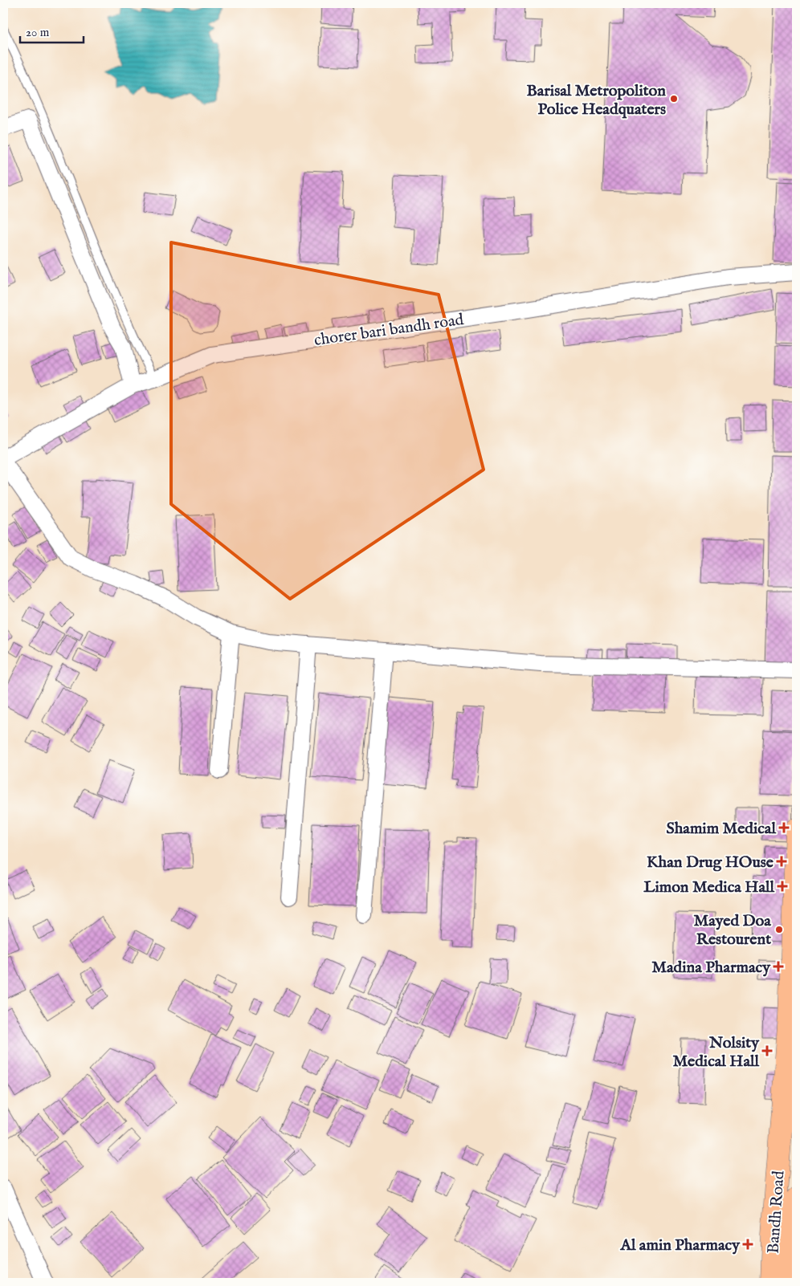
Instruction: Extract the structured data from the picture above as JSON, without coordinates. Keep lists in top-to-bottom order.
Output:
{
  "streets": {
    "highway": ["Bandh Road"],
    "street": ["chorer bari bandh road"]
  },
  "places": {
    "other": ["Barisal Metropoliton Police Headquaters", "Mayed Doa Restourent"],
    "health": [
      "Shamim Medical",
      "Khan Drug HOuse",
      "Limon Medica Hall",
      "Madina Pharmacy",
      "Nolsity Medical Hall",
      "Al amin Pharmacy"
    ]
  },
  "scale_bar": "20 m"
}
